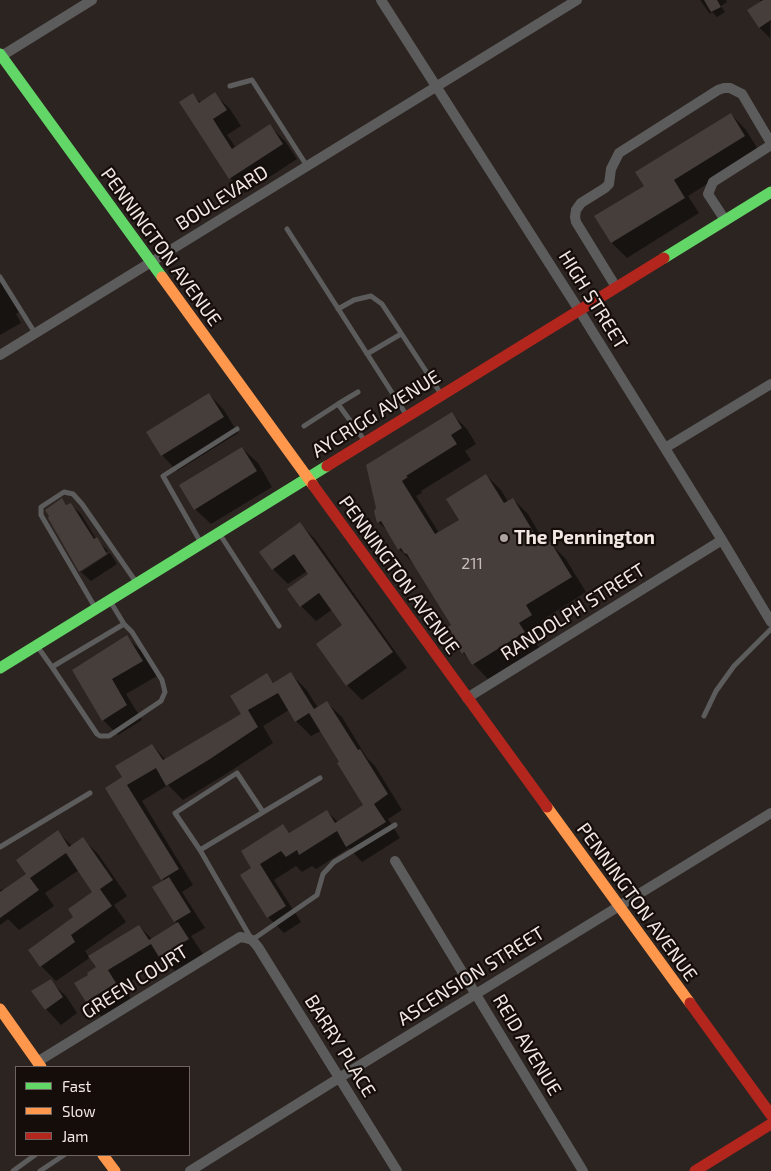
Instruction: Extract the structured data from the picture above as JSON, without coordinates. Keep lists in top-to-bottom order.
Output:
{
  "streets": {
    "street": [
      "BOULEVARD",
      "PENNINGTON AVENUE",
      "HIGH STREET",
      "AYCRIGG AVENUE",
      "RANDOLPH STREET",
      "ASCENSION STREET",
      "GREEN COURT",
      "REID AVENUE",
      "BARRY PLACE"
    ]
  },
  "crossings": [
    ["BOULEVARD", "PENNINGTON AVENUE"],
    ["BOULEVARD", "HIGH STREET"],
    ["PENNINGTON AVENUE", "AYCRIGG AVENUE"],
    ["PENNINGTON AVENUE", "RANDOLPH STREET"],
    ["PENNINGTON AVENUE", "ASCENSION STREET"],
    ["HIGH STREET", "AYCRIGG AVENUE"],
    ["HIGH STREET", "RANDOLPH STREET"],
    ["ASCENSION STREET", "REID AVENUE"],
    ["ASCENSION STREET", "BARRY PLACE"],
    ["GREEN COURT", "BARRY PLACE"]
  ],
  "places": ["The Pennington"],
  "house_numbers": ["211"],
  "legend": ["Fast", "Slow", "Jam"]
}
